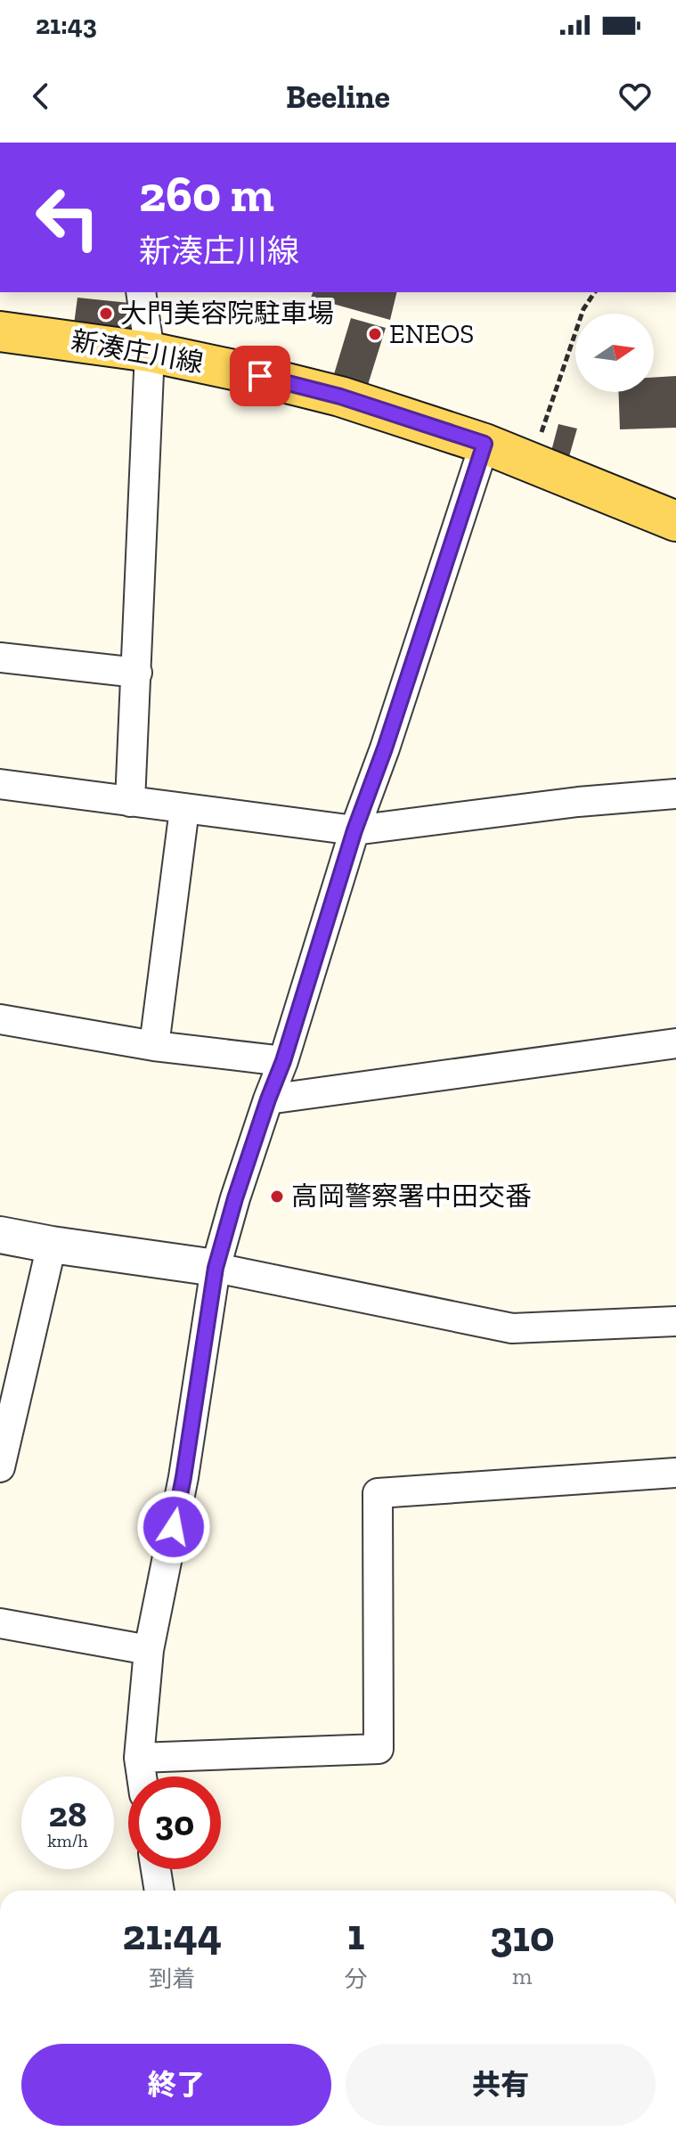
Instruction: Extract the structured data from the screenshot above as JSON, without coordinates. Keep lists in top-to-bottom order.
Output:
{
  "streets": {
    "main road": ["新湊庄川線"]
  },
  "places": ["大門美容院駐車場", "ENEOS", "高岡警察署中田交番"],
  "north": "right",
  "page": {
    "status": "21:43",
    "header": "Beeline",
    "turn": ["260 m", "新湊庄川線"],
    "speed": "28 km/h",
    "limit": "30",
    "eta": [
      "21:44",
      "到着",
      "1",
      "分",
      "310",
      "m"
    ],
    "buttons": ["終了", "共有"]
  }
}
